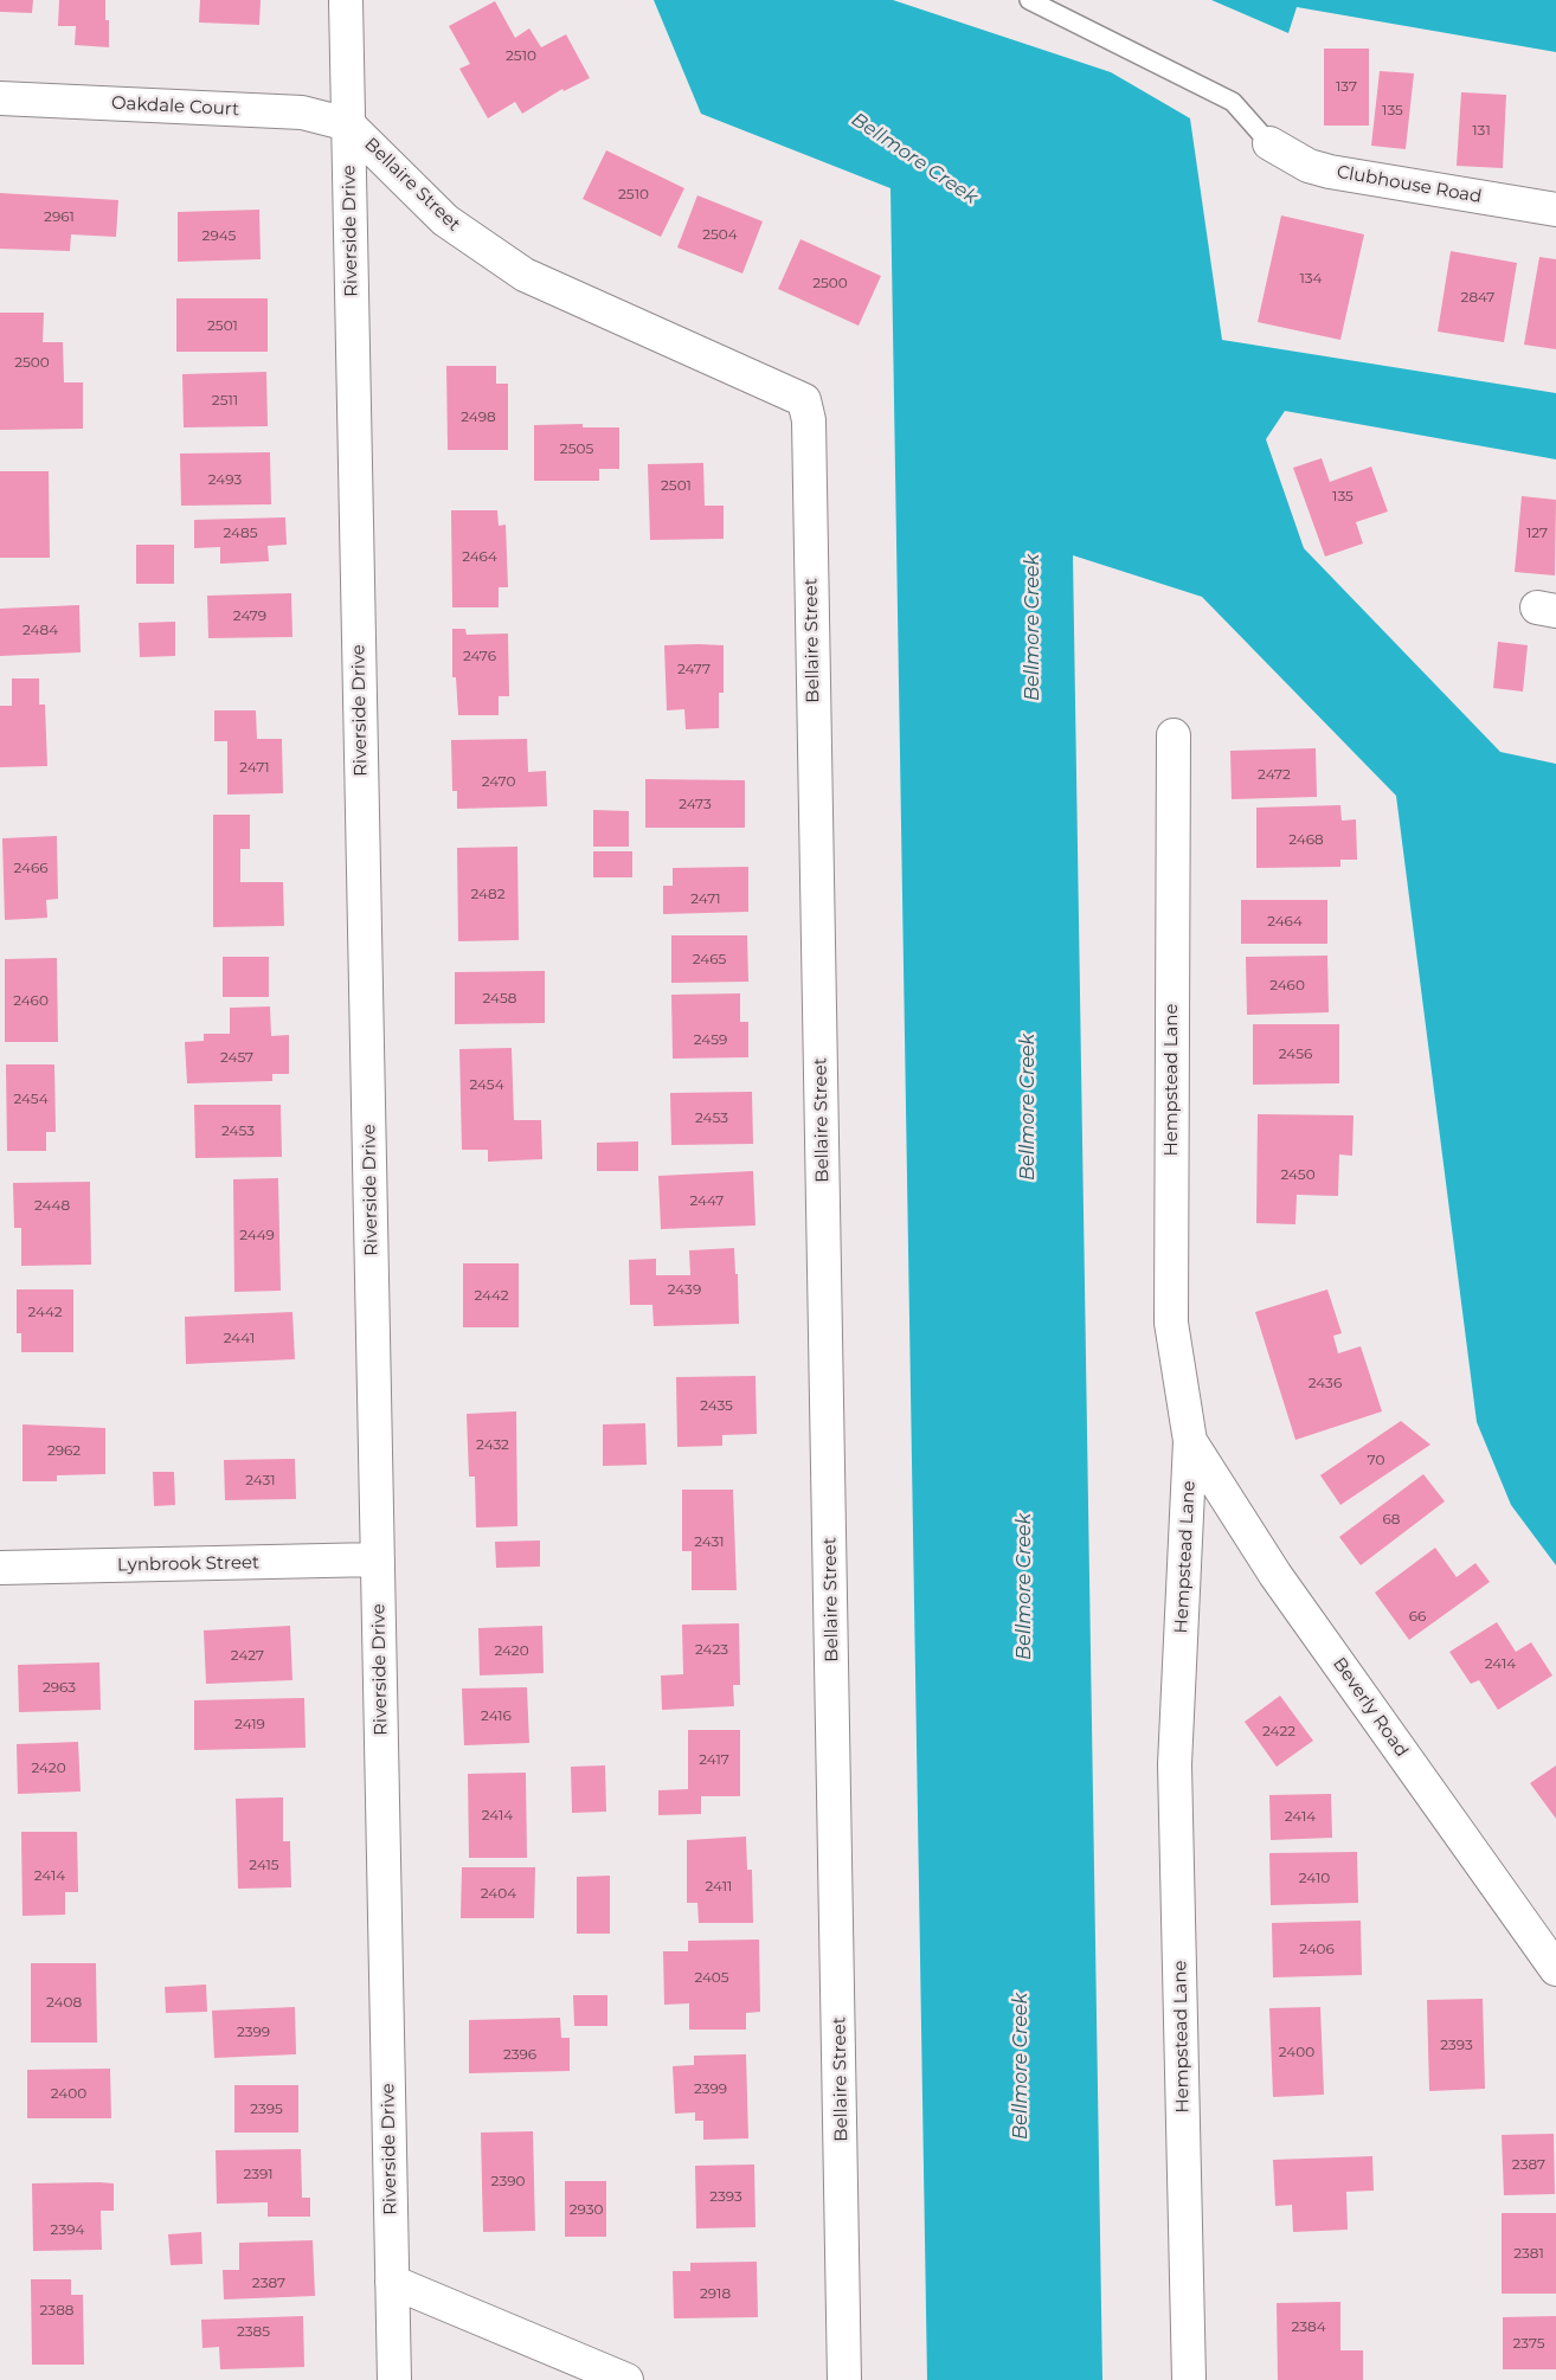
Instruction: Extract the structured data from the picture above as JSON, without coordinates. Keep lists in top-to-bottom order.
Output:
{
  "streets": {
    "street": [
      "Oakdale Court",
      "Bellaire Street",
      "Clubhouse Road",
      "Riverside Drive",
      "Hempstead Lane",
      "Lynbrook Street",
      "Beverly Road"
    ]
  },
  "crossings": [
    ["Oakdale Court", "Bellaire Street"],
    ["Oakdale Court", "Riverside Drive"],
    ["Bellaire Street", "Riverside Drive"],
    ["Riverside Drive", "Lynbrook Street"],
    ["Hempstead Lane", "Beverly Road"]
  ],
  "water": ["Bellmore Creek"],
  "house_numbers": [
    "2510",
    "137",
    "135",
    "131",
    "2510",
    "2961",
    "2504",
    "2945",
    "134",
    "2500",
    "2847",
    "2501",
    "2500",
    "2511",
    "2498",
    "2505",
    "2493",
    "2501",
    "135",
    "2485",
    "127",
    "2464",
    "2479",
    "2484",
    "2476",
    "2477",
    "2471",
    "2472",
    "2470",
    "2473",
    "2468",
    "2466",
    "2482",
    "2471",
    "2464",
    "2465",
    "2460",
    "2458",
    "2460",
    "2459",
    "2456",
    "2457",
    "2454",
    "2454",
    "2453",
    "2453",
    "2450",
    "2447",
    "2448",
    "2449",
    "2439",
    "2442",
    "2442",
    "2441",
    "2436",
    "2435",
    "2432",
    "2962",
    "70",
    "2431",
    "68",
    "2431",
    "66",
    "2423",
    "2420",
    "2427",
    "2414",
    "2963",
    "2416",
    "2419",
    "2422",
    "2417",
    "2420",
    "2414",
    "2414",
    "2415",
    "2414",
    "2410",
    "2411",
    "2404",
    "2406",
    "2405",
    "2408",
    "2399",
    "2393",
    "2400",
    "2396",
    "2399",
    "2400",
    "2395",
    "2387",
    "2391",
    "2390",
    "2393",
    "2930",
    "2394",
    "2381",
    "2387",
    "2918",
    "2388",
    "2384",
    "2385",
    "2375"
  ]
}
